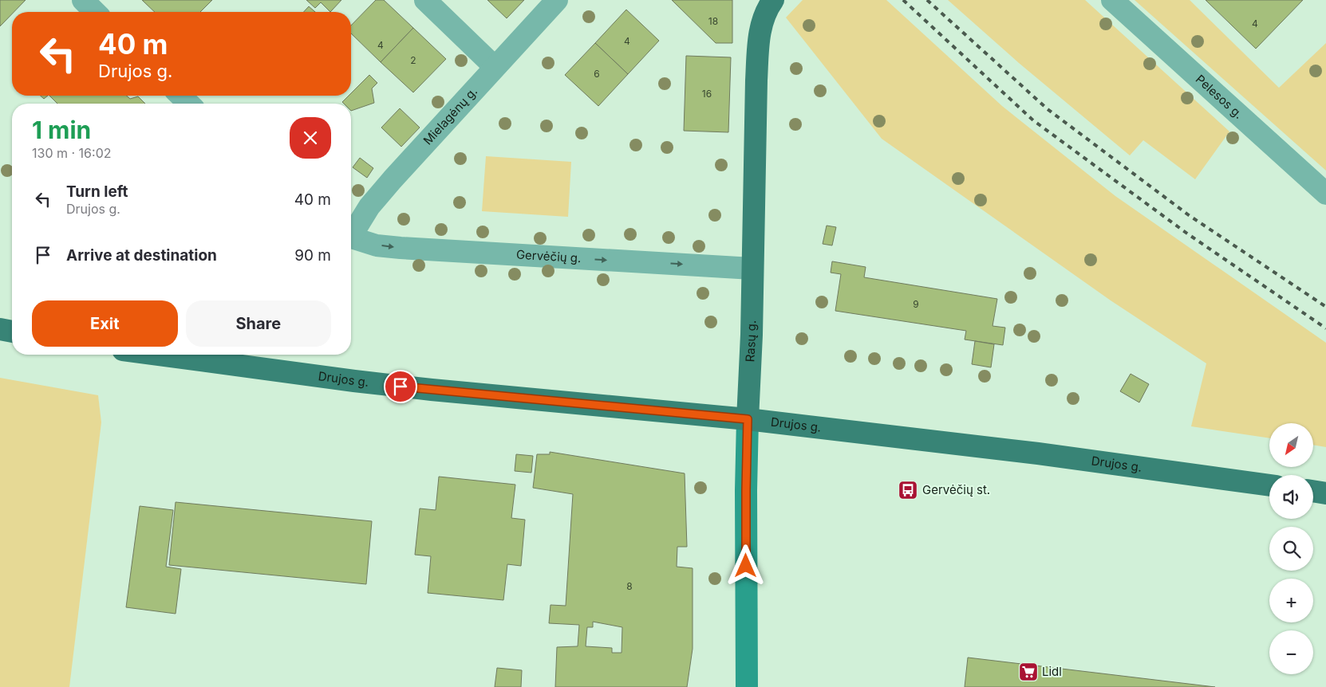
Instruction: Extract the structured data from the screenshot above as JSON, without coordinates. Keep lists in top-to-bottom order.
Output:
{
  "streets": {
    "main road": ["Rasų g.", "Drujos g."],
    "street": ["Pelesos g.", "Mielagėnų g.", "Gervėčių g."]
  },
  "crossings": [
    ["Gervėčių g.", "Rasų g."],
    ["Rasų g.", "Drujos g."]
  ],
  "one_way": ["Gervėčių g."],
  "places": {
    "bus stop": ["Gervėčių st."],
    "supermarket": ["Lidl"]
  },
  "house_numbers": [
    "18",
    "4",
    "4",
    "4",
    "2",
    "6",
    "16",
    "9",
    "8"
  ],
  "north": "bottom left",
  "page": {
    "turn": ["40 m", "Drujos g."],
    "heading": ["1 min", "130 m · 16:02"],
    "list": [
      {
        "name": "Turn left",
        "note": "Drujos g.",
        "value": "40 m"
      },
      {
        "name": "Arrive at destination",
        "value": "90 m"
      }
    ],
    "buttons": ["Exit", "Share"],
    "map_buttons": ["+", "−"]
  }
}
